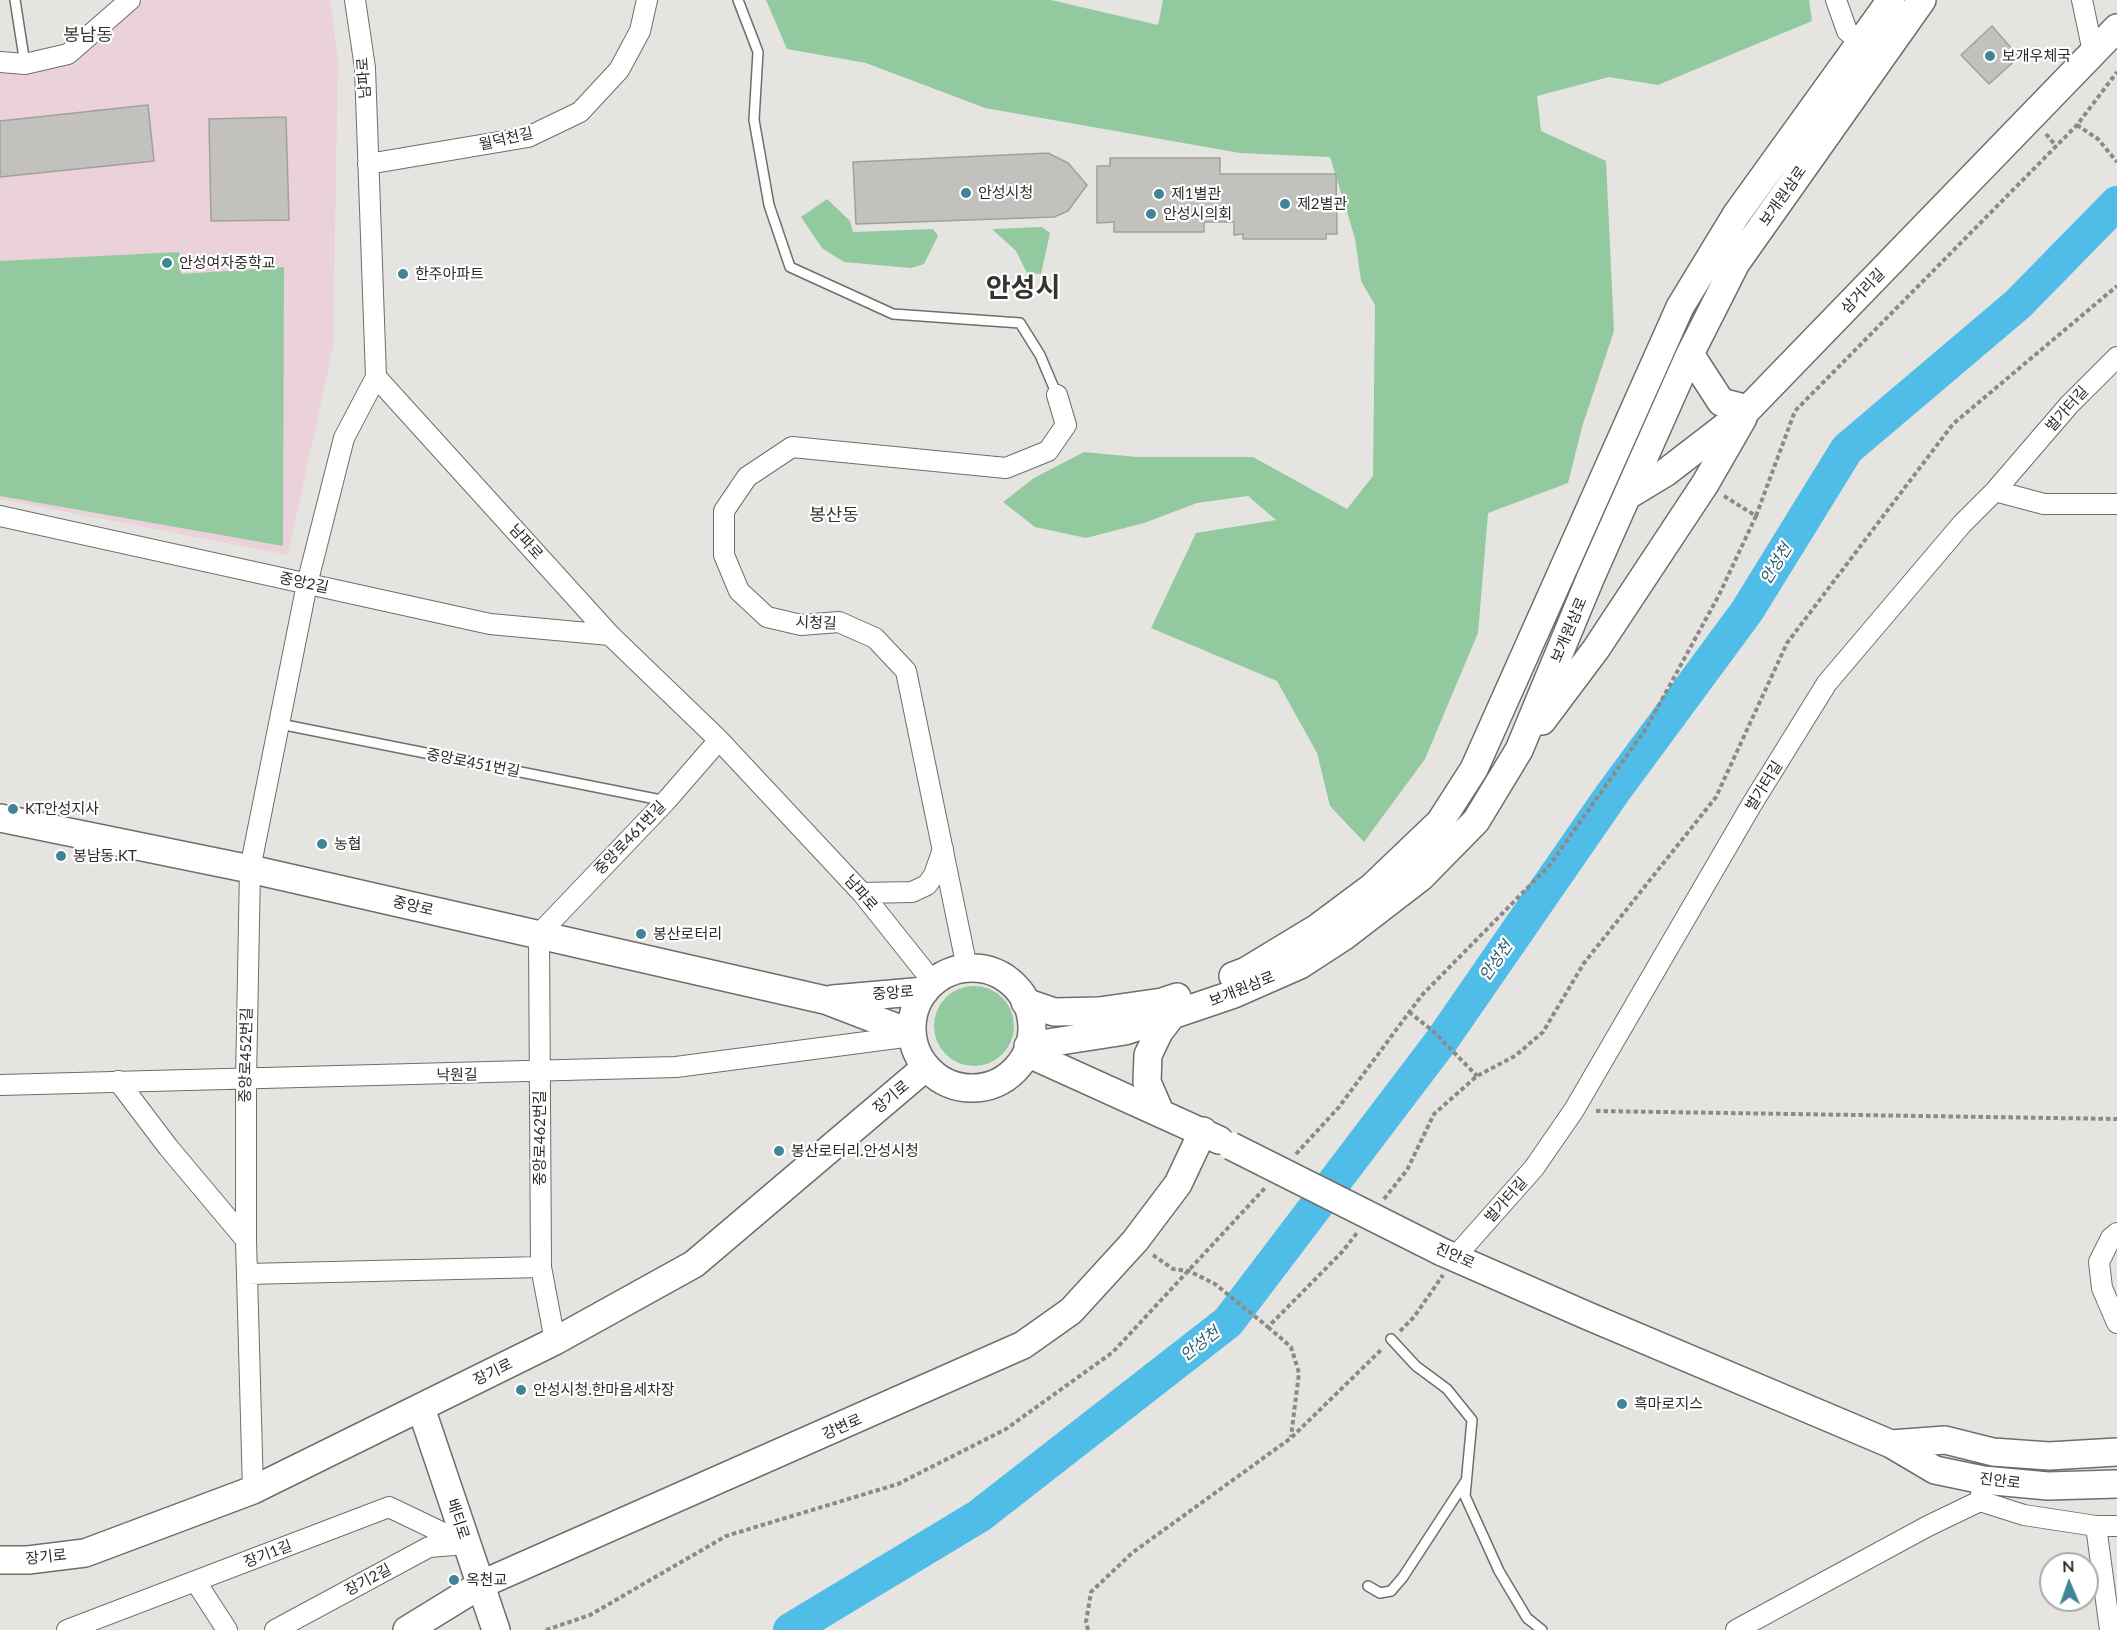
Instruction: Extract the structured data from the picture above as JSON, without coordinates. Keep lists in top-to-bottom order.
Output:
{
  "streets": {
    "main road": [
      "보개원삼로",
      "삼거리길",
      "중앙로",
      "장기로",
      "진안로",
      "강변로",
      "배티로"
    ],
    "street": [
      "남파로",
      "월덕천길",
      "벌가터길",
      "중앙2길",
      "시청길",
      "중앙로461번길",
      "중앙로452번길",
      "낙원길",
      "중앙로462번길",
      "장기1길",
      "장기2길"
    ],
    "lane": ["중앙로451번길"]
  },
  "crossings": [
    ["남파로", "월덕천길"],
    ["남파로", "보개원삼로"],
    ["남파로", "중앙2길"],
    ["남파로", "시청길"],
    ["남파로", "중앙로461번길"],
    ["남파로", "중앙로"],
    ["남파로", "낙원길"],
    ["남파로", "장기로"],
    ["남파로", "진안로"],
    ["보개원삼로", "삼거리길"],
    ["보개원삼로", "시청길"],
    ["보개원삼로", "중앙로"],
    ["보개원삼로", "낙원길"],
    ["보개원삼로", "장기로"],
    ["보개원삼로", "진안로"],
    ["벌가터길", "진안로"],
    ["시청길", "중앙로"],
    ["시청길", "낙원길"],
    ["시청길", "장기로"],
    ["시청길", "진안로"],
    ["중앙로451번길", "중앙로461번길"],
    ["중앙로461번길", "중앙로"],
    ["중앙로461번길", "중앙로462번길"],
    ["중앙로", "중앙로452번길"],
    ["중앙로", "낙원길"],
    ["중앙로", "장기로"],
    ["중앙로", "중앙로462번길"],
    ["중앙로", "진안로"],
    ["중앙로452번길", "낙원길"],
    ["중앙로452번길", "장기로"],
    ["낙원길", "장기로"],
    ["낙원길", "중앙로462번길"],
    ["낙원길", "진안로"],
    ["장기로", "중앙로462번길"],
    ["장기로", "진안로"],
    ["장기로", "배티로"],
    ["진안로", "강변로"],
    ["강변로", "배티로"],
    ["배티로", "장기1길"],
    ["배티로", "장기2길"],
    ["장기1길", "장기2길"]
  ],
  "districts": ["봉남동", "안성시", "봉산동"],
  "water": ["안성천"],
  "places": [
    "보개우체국",
    "안성시청",
    "제1별관",
    "제2별관",
    "안성시의회",
    "안성여자중학교",
    "한주아파트",
    "KT안성지사",
    "농협",
    "봉남동.KT",
    "봉산로터리",
    "봉산로터리.안성시청",
    "안성시청.한마음세차장",
    "흑마로지스",
    "옥천교"
  ],
  "north": "top"
}
